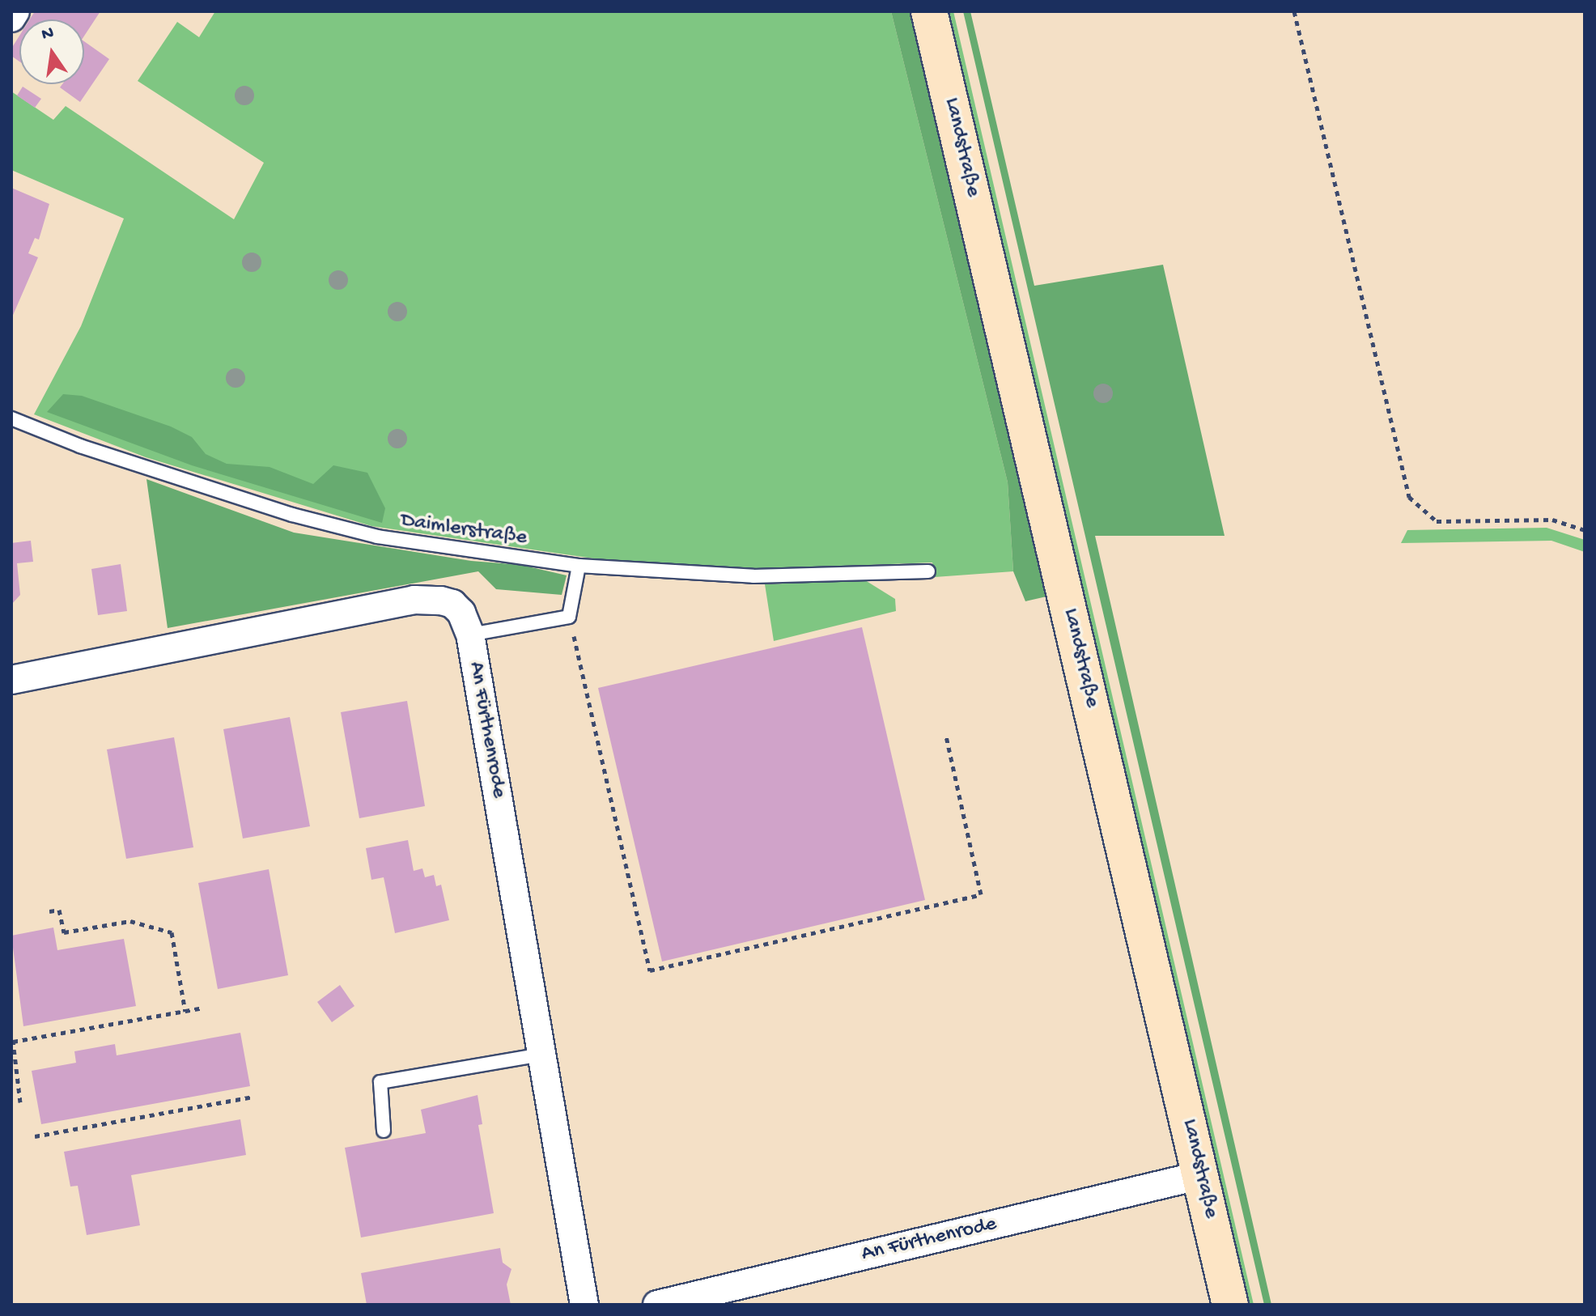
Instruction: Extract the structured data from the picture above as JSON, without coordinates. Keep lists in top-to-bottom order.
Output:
{
  "streets": {
    "street": ["Landstraße", "An Fürthenrode"],
    "lane": ["Daimlerstraße"]
  },
  "crossings": [
    ["Landstraße", "An Fürthenrode"]
  ],
  "north": "top"
}
